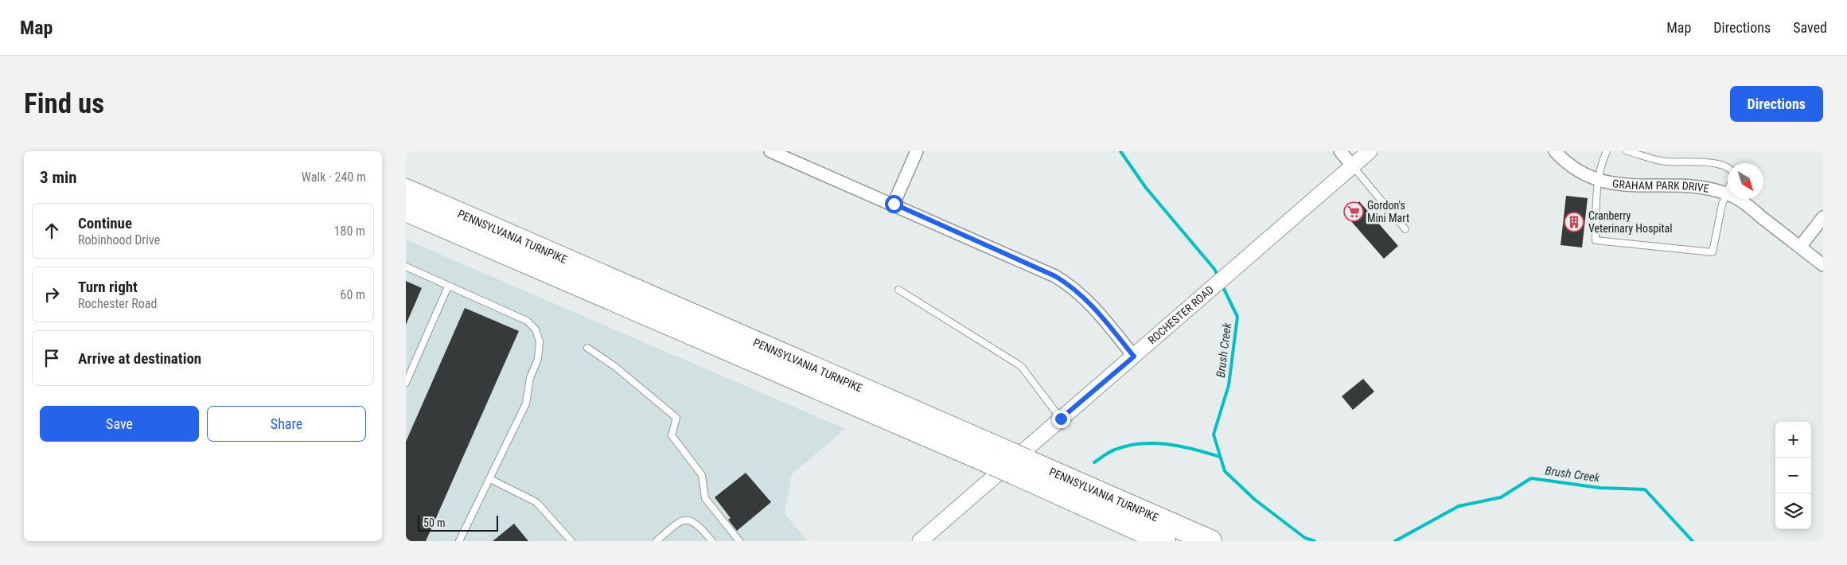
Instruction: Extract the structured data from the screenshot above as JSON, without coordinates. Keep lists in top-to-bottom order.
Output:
{
  "streets": {
    "highway": ["PENNSYLVANIA TURNPIKE"],
    "street": ["GRAHAM PARK DRIVE", "ROCHESTER ROAD"]
  },
  "water": ["Brush Creek"],
  "places": {
    "supermarket": ["Gordon's Mini Mart"],
    "building": ["Cranberry Veterinary Hospital"]
  },
  "scale_bar": "50 m",
  "north": "bottom right",
  "page": {
    "header": "Map",
    "nav": ["Map", "Directions", "Saved"],
    "buttons": [
      "Directions",
      ["Save", "Share"]
    ],
    "title": "Find us",
    "heading": ["3 min", "Walk · 240 m"],
    "list": [
      ["Continue", "Robinhood Drive", "180 m"],
      ["Turn right", "Rochester Road", "60 m"],
      "Arrive at destination"
    ],
    "map_buttons": ["+", "−"],
    "scale": "50 m"
  }
}
